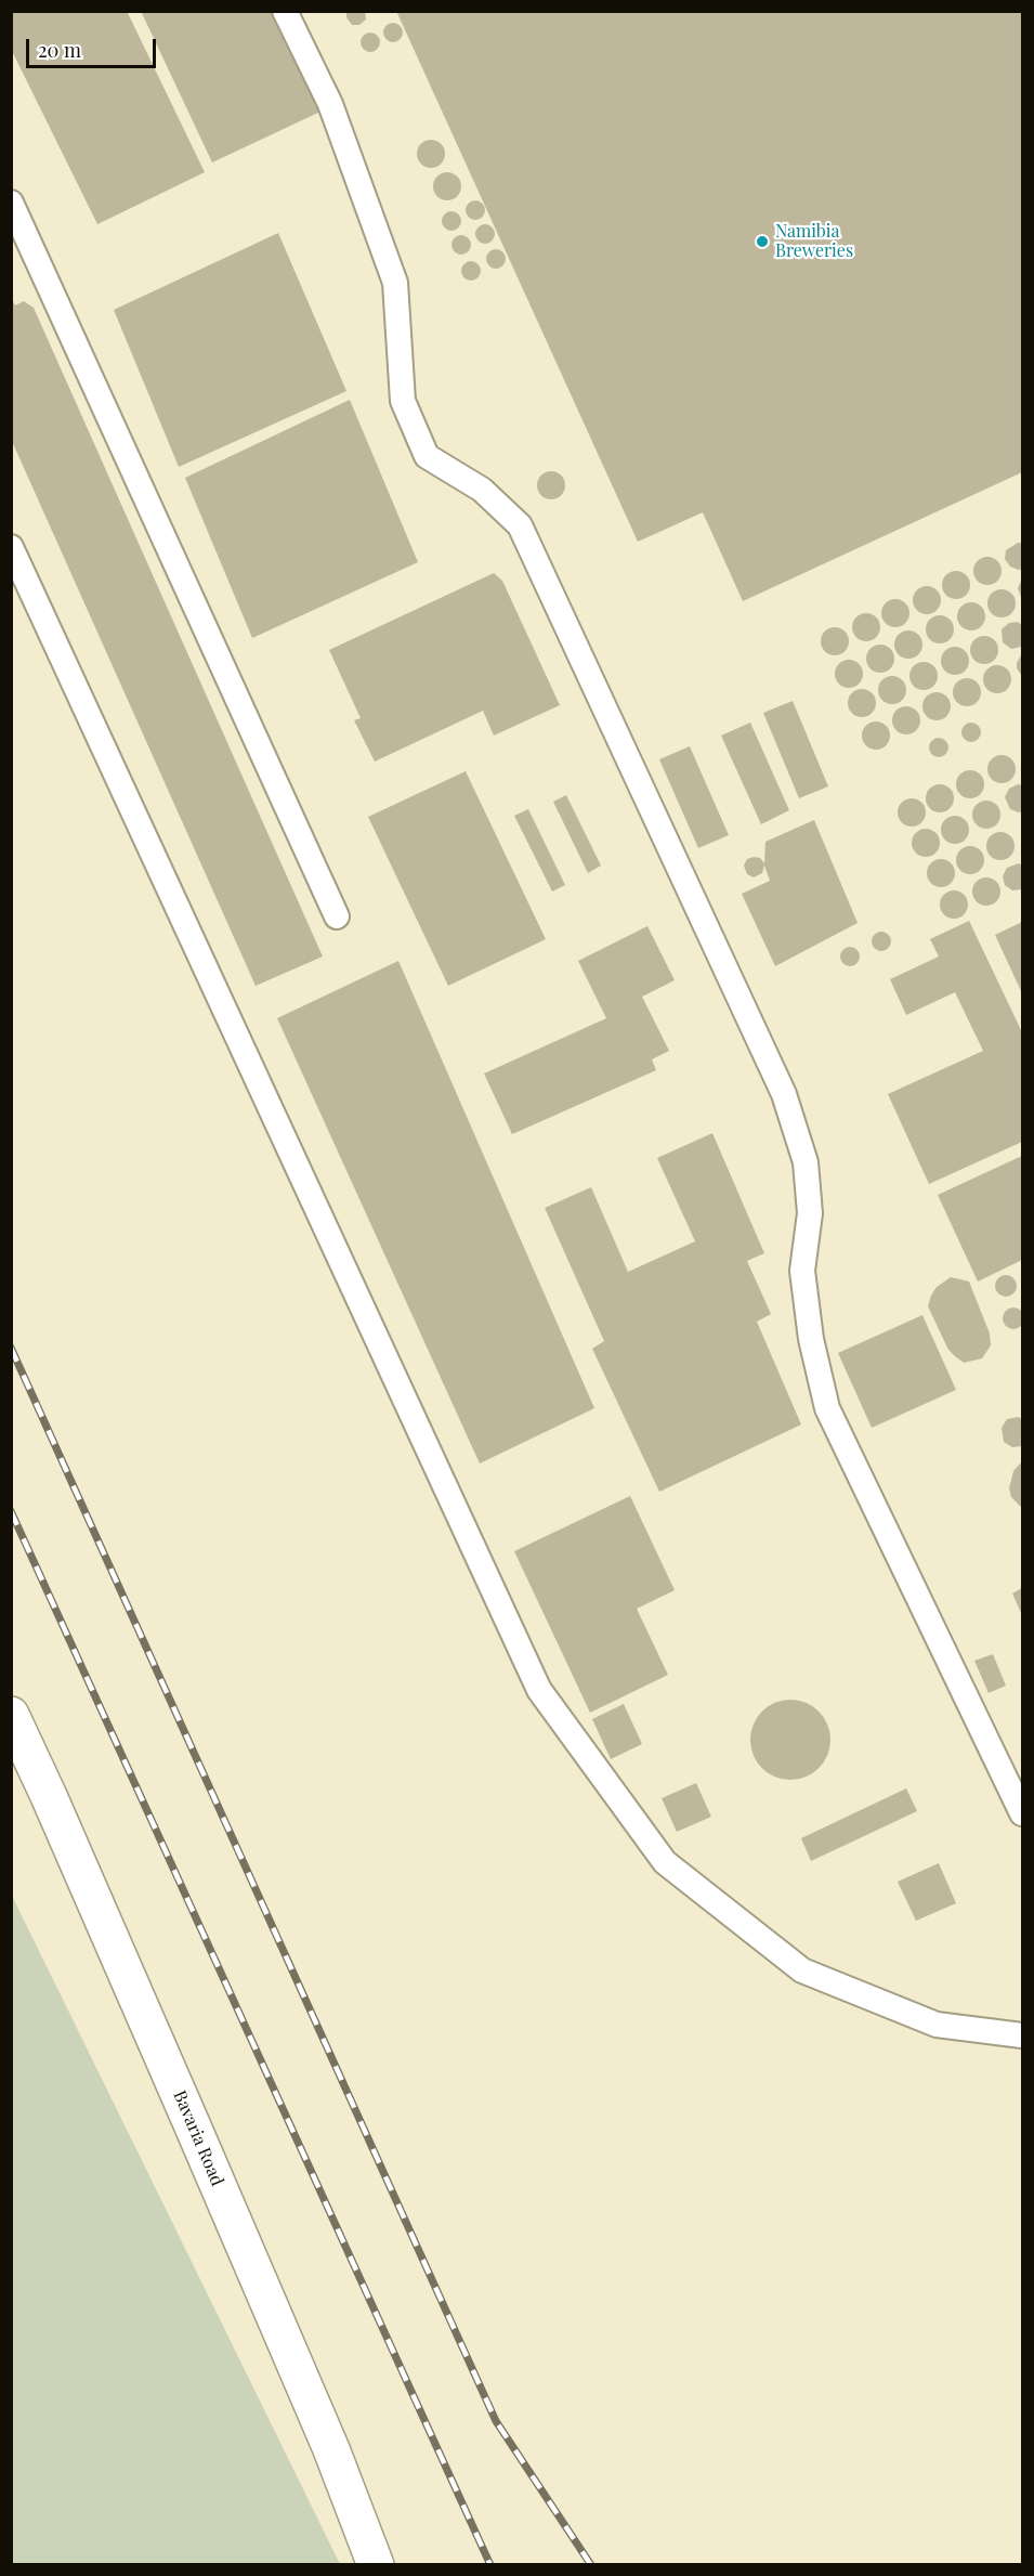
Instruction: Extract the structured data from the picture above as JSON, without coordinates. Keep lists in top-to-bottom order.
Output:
{
  "streets": {
    "street": ["Bavaria Road"]
  },
  "places": ["Namibia Breweries"],
  "scale_bar": "20 m"
}
